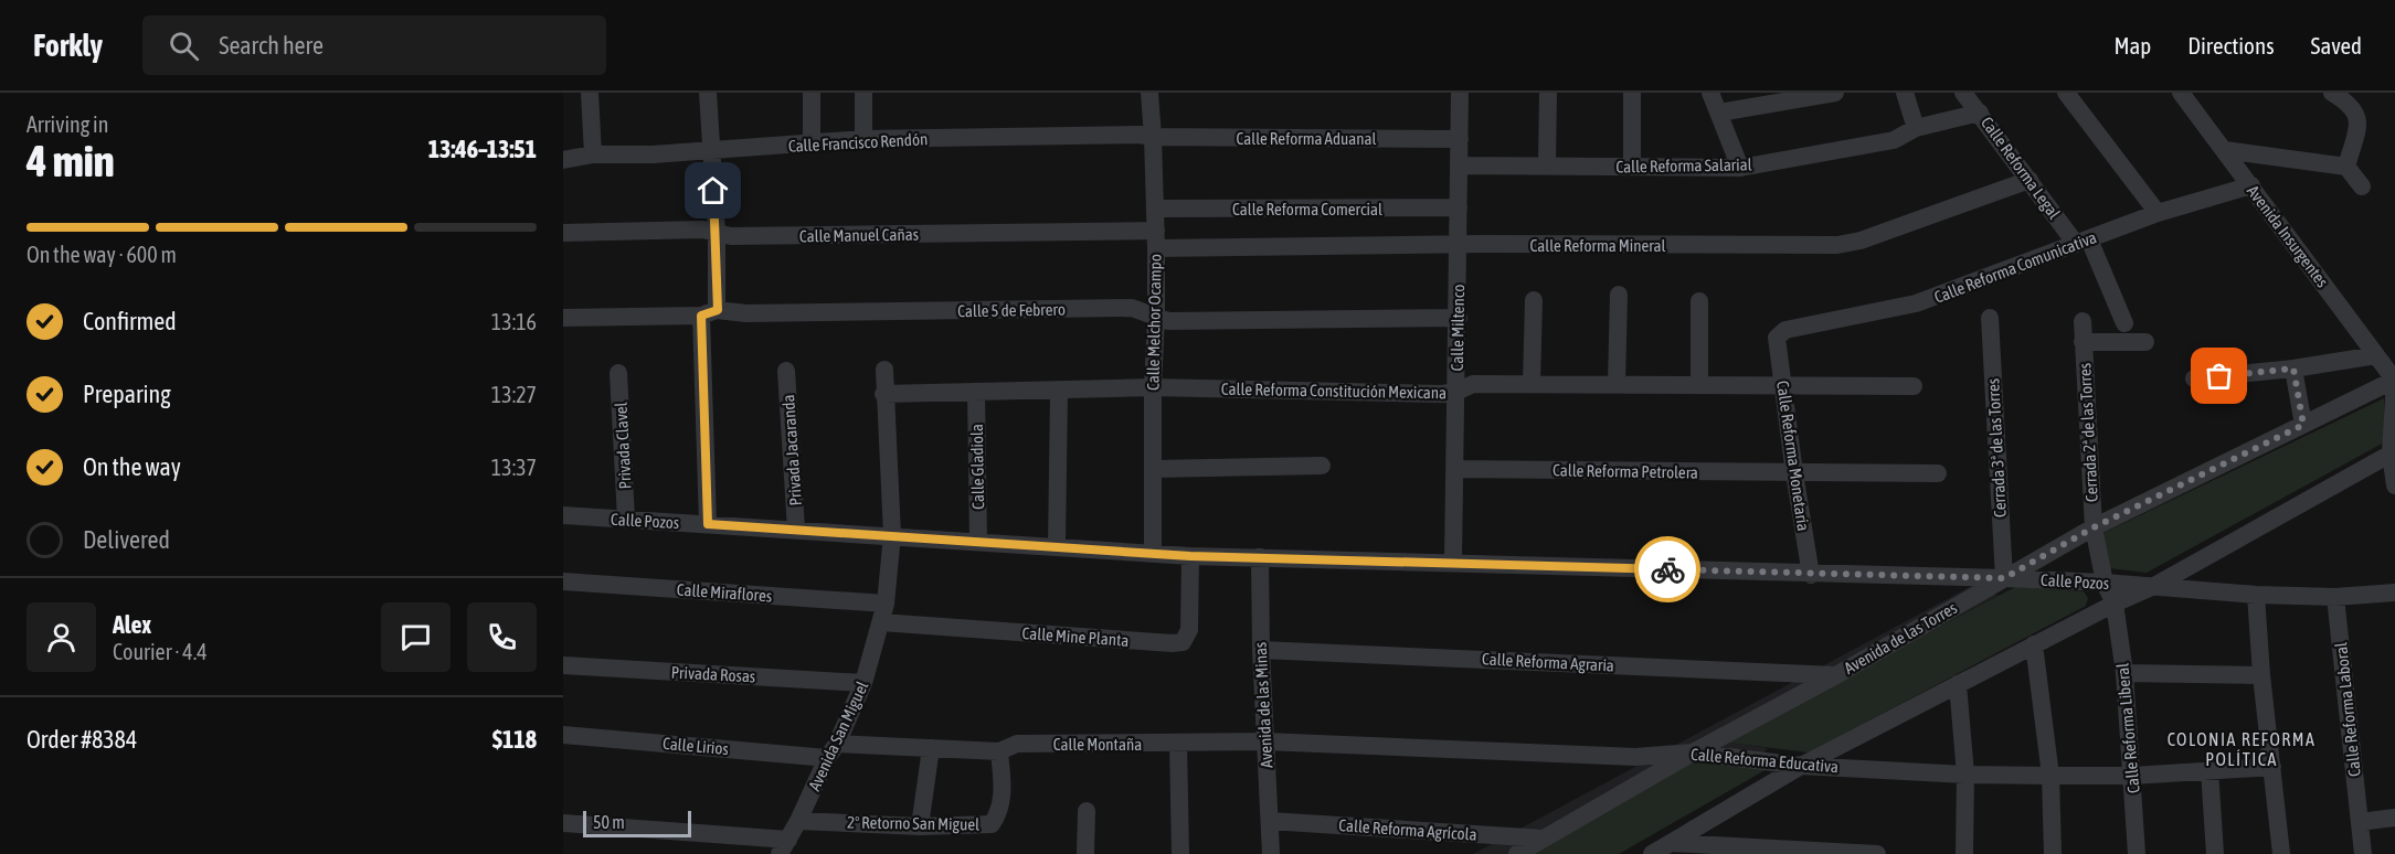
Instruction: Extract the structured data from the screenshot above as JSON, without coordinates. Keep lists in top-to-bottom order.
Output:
{
  "streets": {
    "street": [
      "Calle Reforma Aduanal",
      "Calle Francisco Rendón",
      "Calle Reforma Salarial",
      "Calle Reforma Legal",
      "Calle Reforma Comercial",
      "Calle Manuel Cañas",
      "Avenida Insurgentes",
      "Calle Reforma Mineral",
      "Calle Reforma Comunicativa",
      "Calle 5 de Febrero",
      "Calle Melchor Ocampo",
      "Calle Miltenco",
      "Calle Reforma Constitución Mexicana",
      "Cerrada 2ª de las Torres",
      "Privada Clavel",
      "Cerrada 3ª de las Torres",
      "Privada Jacaranda",
      "Calle Reforma Monetaria",
      "Calle Gladiola",
      "Calle Reforma Petrolera",
      "Calle Pozos",
      "Calle Miraflores",
      "Calle Mine Planta",
      "Avenida de las Torres",
      "Calle Reforma Agraria",
      "Privada Rosas",
      "Avenida de las Minas",
      "Calle Reforma Laboral",
      "Calle Reforma Liberal",
      "Avenida San Miguel",
      "Calle Montaña",
      "Calle Lirios",
      "Calle Reforma Educativa",
      "2º Retorno San Miguel",
      "Calle Reforma Agrícola"
    ]
  },
  "crossings": [
    ["Calle Reforma Aduanal", "Calle Francisco Rendón"],
    ["Calle Reforma Aduanal", "Calle Melchor Ocampo"],
    ["Calle Reforma Aduanal", "Calle Miltenco"],
    ["Calle Francisco Rendón", "Calle Melchor Ocampo"],
    ["Calle Reforma Salarial", "Calle Reforma Legal"],
    ["Calle Reforma Salarial", "Calle Miltenco"],
    ["Calle Reforma Legal", "Calle Reforma Mineral"],
    ["Calle Reforma Legal", "Calle Reforma Comunicativa"],
    ["Calle Reforma Comercial", "Calle Melchor Ocampo"],
    ["Calle Reforma Comercial", "Calle Miltenco"],
    ["Calle Manuel Cañas", "Calle Reforma Mineral"],
    ["Calle Manuel Cañas", "Calle Melchor Ocampo"],
    ["Avenida Insurgentes", "Calle Reforma Comunicativa"],
    ["Avenida Insurgentes", "Avenida de las Torres"],
    ["Calle Reforma Mineral", "Calle Melchor Ocampo"],
    ["Calle Reforma Mineral", "Calle Miltenco"],
    ["Calle Reforma Comunicativa", "Calle Reforma Monetaria"],
    ["Calle 5 de Febrero", "Calle Melchor Ocampo"],
    ["Calle 5 de Febrero", "Calle Miltenco"],
    ["Calle Melchor Ocampo", "Calle Reforma Constitución Mexicana"],
    ["Calle Melchor Ocampo", "Calle Pozos"],
    ["Calle Miltenco", "Calle Reforma Constitución Mexicana"],
    ["Calle Miltenco", "Calle Reforma Petrolera"],
    ["Calle Miltenco", "Calle Pozos"],
    ["Calle Reforma Constitución Mexicana", "Calle Reforma Monetaria"],
    ["Calle Reforma Constitución Mexicana", "Calle Gladiola"],
    ["Calle Reforma Constitución Mexicana", "Avenida San Miguel"],
    ["Cerrada 2ª de las Torres", "Calle Pozos"],
    ["Cerrada 2ª de las Torres", "Avenida de las Torres"],
    ["Cerrada 2ª de las Torres", "Calle Reforma Liberal"],
    ["Privada Clavel", "Calle Pozos"],
    ["Cerrada 3ª de las Torres", "Calle Pozos"],
    ["Cerrada 3ª de las Torres", "Avenida de las Torres"],
    ["Privada Jacaranda", "Calle Pozos"],
    ["Calle Reforma Monetaria", "Calle Reforma Petrolera"],
    ["Calle Reforma Monetaria", "Calle Pozos"],
    ["Calle Gladiola", "Calle Pozos"],
    ["Calle Pozos", "Calle Mine Planta"],
    ["Calle Pozos", "Avenida de las Torres"],
    ["Calle Pozos", "Avenida de las Minas"],
    ["Calle Pozos", "Calle Reforma Laboral"],
    ["Calle Pozos", "Calle Reforma Liberal"],
    ["Calle Pozos", "Avenida San Miguel"],
    ["Calle Miraflores", "Avenida San Miguel"],
    ["Calle Mine Planta", "Avenida San Miguel"],
    ["Avenida de las Torres", "Calle Reforma Agraria"],
    ["Avenida de las Torres", "Calle Reforma Educativa"],
    ["Avenida de las Torres", "Calle Reforma Agrícola"],
    ["Calle Reforma Agraria", "Avenida de las Minas"],
    ["Privada Rosas", "Avenida San Miguel"],
    ["Avenida de las Minas", "Calle Reforma Educativa"],
    ["Avenida de las Minas", "Calle Reforma Agrícola"],
    ["Calle Reforma Liberal", "Calle Reforma Educativa"],
    ["Avenida San Miguel", "Calle Lirios"],
    ["Avenida San Miguel", "2º Retorno San Miguel"],
    ["Calle Montaña", "Calle Reforma Educativa"],
    ["Calle Montaña", "2º Retorno San Miguel"]
  ],
  "districts": ["COLONIA REFORMA POLÍTICA"],
  "scale_bar": "50 m",
  "page": {
    "header": "Forkly",
    "search": "Search here",
    "nav": ["Map", "Directions", "Saved"],
    "heading": ["4 min", "Arriving in", "13:46–13:51"],
    "panel": [
      "Alex",
      "Courier · 4.4",
      "Order #8384",
      "$118"
    ],
    "bar": "On the way · 600 m",
    "list": [
      ["Confirmed", "13:16"],
      ["Preparing", "13:27"],
      ["On the way", "13:37"],
      "Delivered"
    ],
    "scale": "50 m"
  }
}
